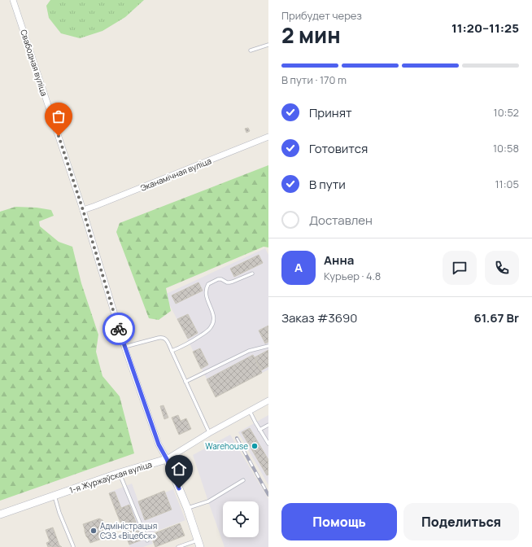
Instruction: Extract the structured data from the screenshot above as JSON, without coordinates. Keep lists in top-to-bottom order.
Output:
{
  "streets": {
    "street": ["Свабодная вуліца", "Эканамічная вуліца", "1-я Журжаўская вуліца"]
  },
  "crossings": [
    ["Свабодная вуліца", "Эканамічная вуліца"],
    ["Свабодная вуліца", "1-я Журжаўская вуліца"]
  ],
  "places": ["Warehouse", "Адміністрацыя СЭЗ «Віцебск»"],
  "page": {
    "heading": ["2 мин", "Прибудет через", "11:20–11:25"],
    "panel": [
      "Анна",
      "Курьер · 4.8",
      "Заказ #3690",
      "61.67 Br"
    ],
    "bar": "В пути · 170 m",
    "list": [
      ["Принят", "10:52"],
      ["Готовится", "10:58"],
      ["В пути", "11:05"],
      "Доставлен"
    ],
    "round": "А",
    "buttons": ["Помощь", "Поделиться"]
  }
}
